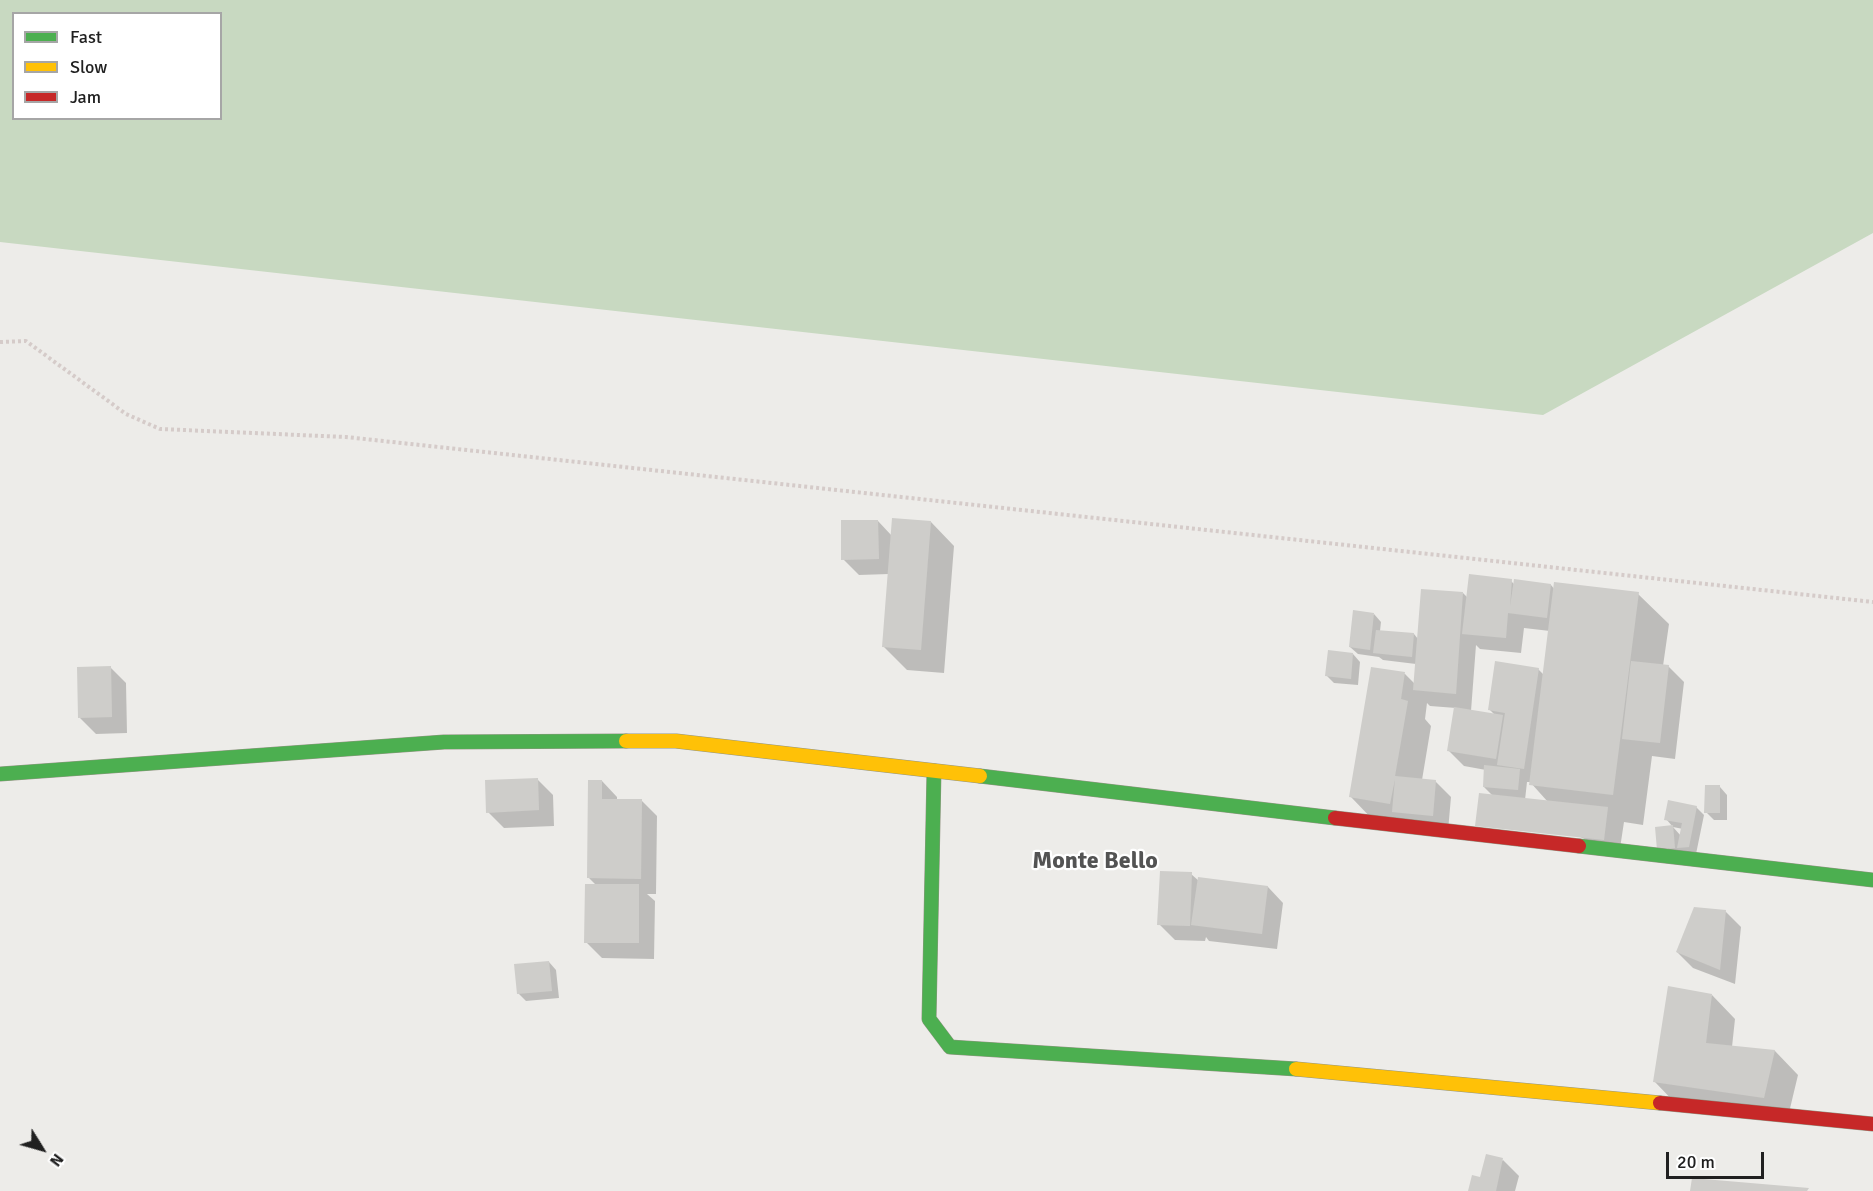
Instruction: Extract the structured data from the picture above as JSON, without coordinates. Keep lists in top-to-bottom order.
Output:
{
  "districts": ["Monte Bello"],
  "legend": ["Fast", "Slow", "Jam"],
  "scale_bar": "20 m",
  "north": "bottom right"
}
